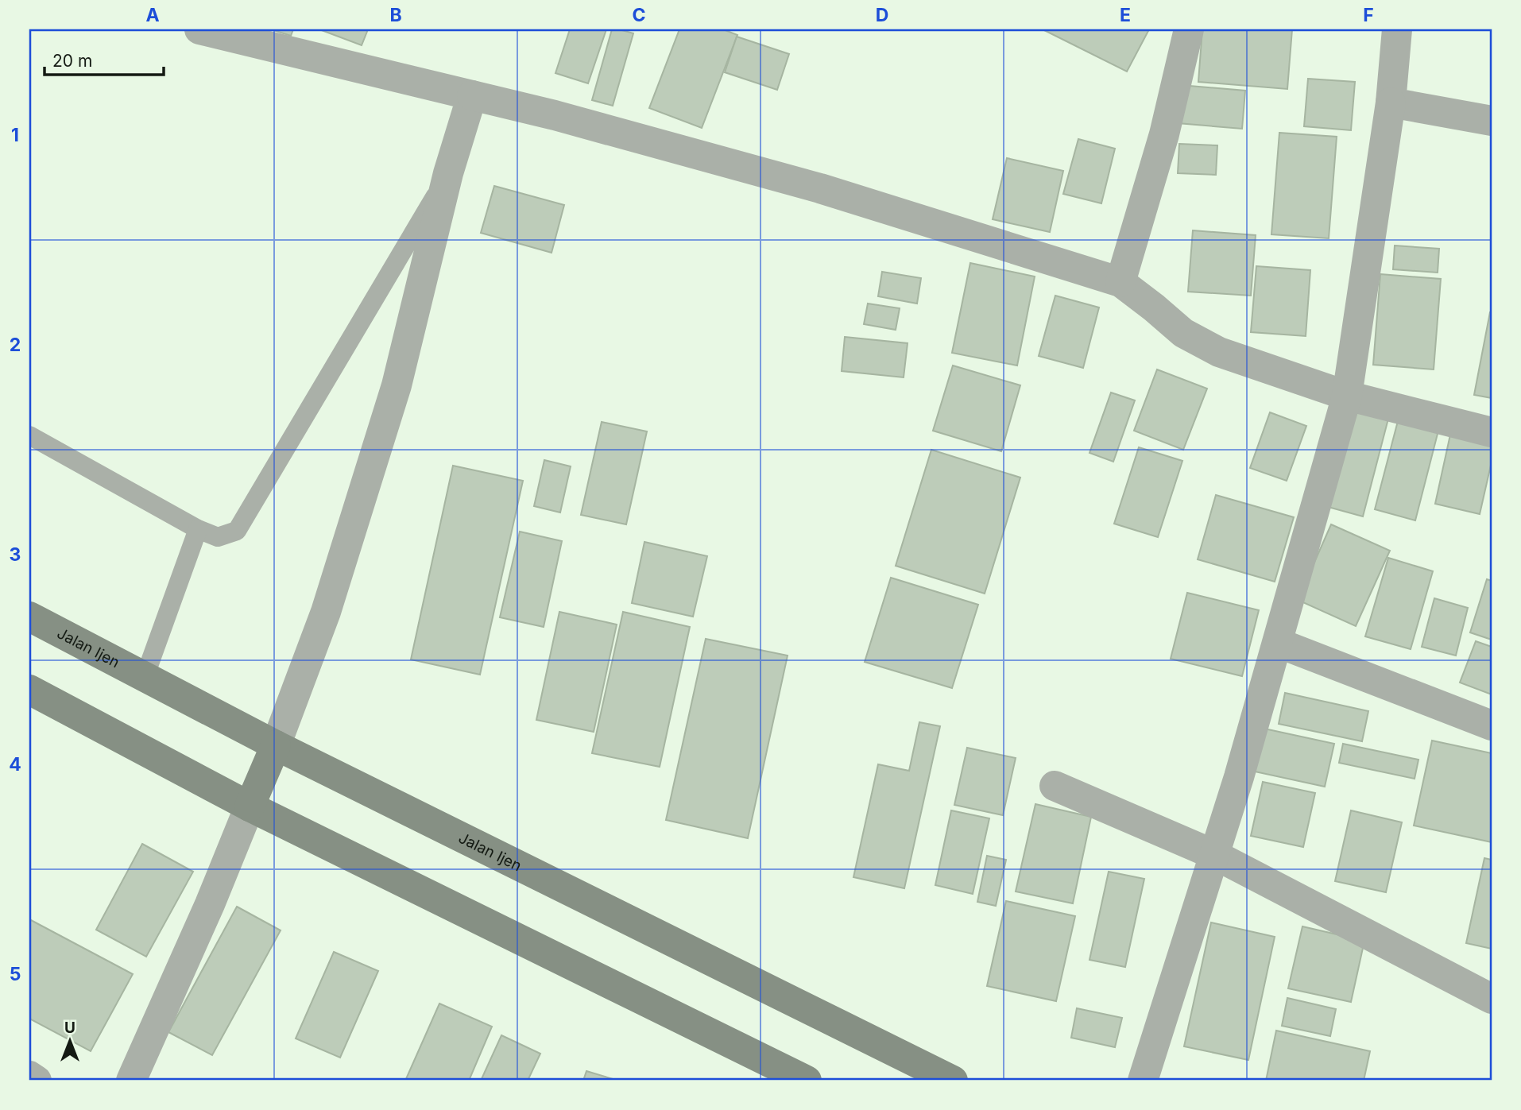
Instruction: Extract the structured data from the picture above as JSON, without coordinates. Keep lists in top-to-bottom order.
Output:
{
  "streets": {
    "street": ["Jalan Ijen"]
  },
  "scale_bar": "20 m",
  "north": "top",
  "grid": {
    "columns": [
      "A",
      "B",
      "C",
      "D",
      "E",
      "F"
    ],
    "rows": [
      "1",
      "2",
      "3",
      "4",
      "5"
    ]
  }
}
